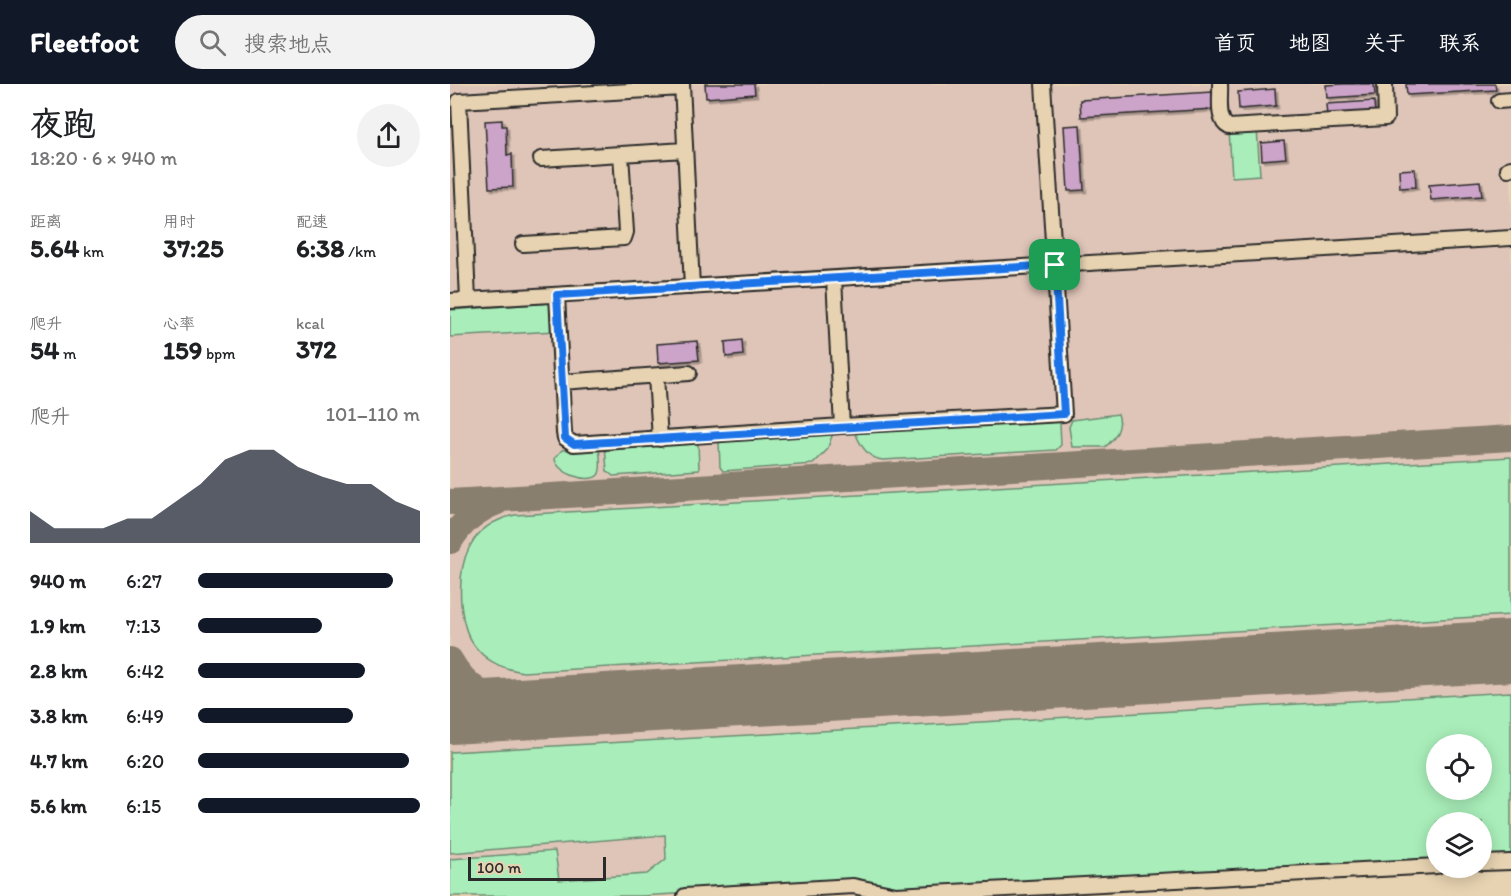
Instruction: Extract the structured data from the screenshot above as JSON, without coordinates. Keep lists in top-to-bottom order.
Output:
{
  "scale_bar": "100 m",
  "page": {
    "header": "Fleetfoot",
    "search": "搜索地点",
    "nav": [
      "首页",
      "地图",
      "关于",
      "联系"
    ],
    "heading": ["夜跑", "18:20 · 6 × 940 m"],
    "stats": [
      ["距离", "5.64 km"],
      ["用时", "37:25"],
      ["配速", "6:38 /km"],
      ["爬升", "54 m"],
      ["心率", "159 bpm"],
      ["kcal", "372"]
    ],
    "chart": ["爬升", "101–110 m"],
    "list": [
      {
        "name": "940 m",
        "note": "6:27"
      },
      {
        "name": "1.9 km",
        "note": "7:13"
      },
      {
        "name": "2.8 km",
        "note": "6:42"
      },
      {
        "name": "3.8 km",
        "note": "6:49"
      },
      {
        "name": "4.7 km",
        "note": "6:20"
      },
      {
        "name": "5.6 km",
        "note": "6:15"
      }
    ],
    "scale": "100 m"
  }
}
